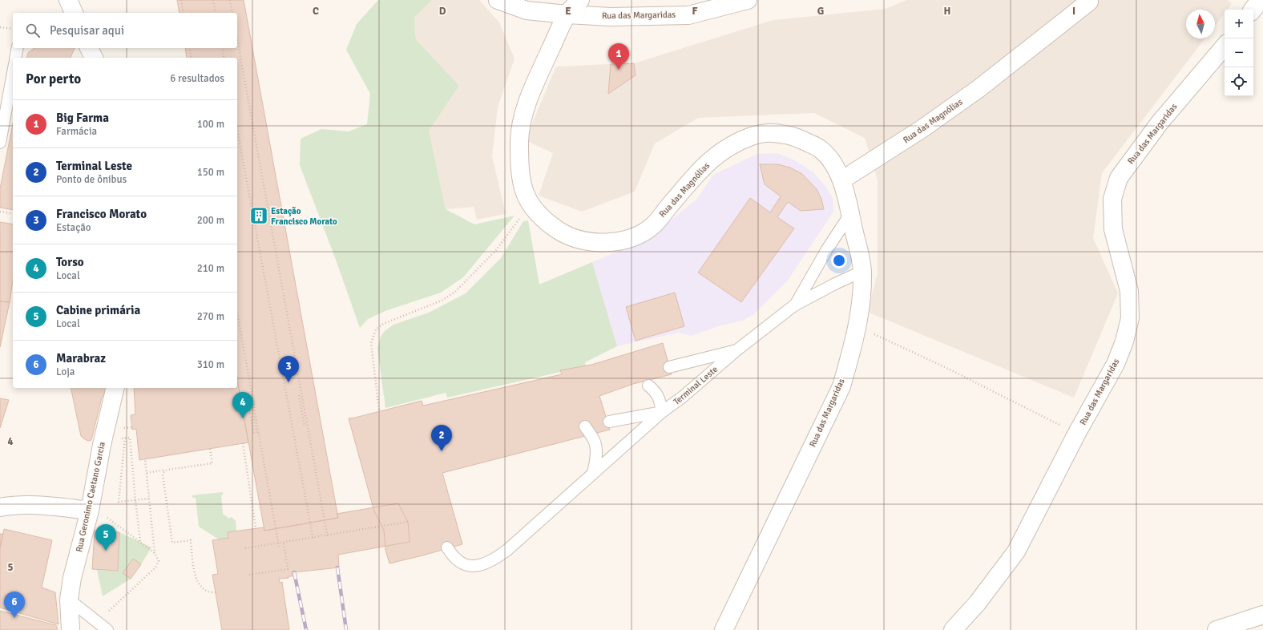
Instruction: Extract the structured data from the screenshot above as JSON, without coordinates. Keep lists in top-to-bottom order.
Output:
{
  "streets": {
    "street": ["Rua das Margaridas", "Rua das Magnólias", "Rua Geronimo Caetano Garcia"],
    "lane": ["Terminal Leste"]
  },
  "crossings": [
    ["Rua das Margaridas", "Rua das Magnólias"],
    ["Rua das Margaridas", "Terminal Leste"]
  ],
  "places": {
    "building": ["Estação Francisco Morato"]
  },
  "north": "top",
  "page": {
    "map_buttons": ["+", "−"],
    "search": "Pesquisar aqui",
    "pins": [
      "1",
      "3",
      "4",
      "2",
      "5",
      "6"
    ],
    "heading": ["Por perto", "6 resultados"],
    "list": [
      {
        "mark": "1",
        "name": "Big Farma",
        "note": "Farmácia",
        "value": "100 m"
      },
      {
        "mark": "2",
        "name": "Terminal Leste",
        "note": "Ponto de ônibus",
        "value": "150 m"
      },
      {
        "mark": "3",
        "name": "Francisco Morato",
        "note": "Estação",
        "value": "200 m"
      },
      {
        "mark": "4",
        "name": "Torso",
        "note": "Local",
        "value": "210 m"
      },
      {
        "mark": "5",
        "name": "Cabine primária",
        "note": "Local",
        "value": "270 m"
      },
      {
        "mark": "6",
        "name": "Marabraz",
        "note": "Loja",
        "value": "310 m"
      }
    ]
  },
  "grid": {
    "columns": [
      "C",
      "D",
      "E",
      "F",
      "G",
      "H",
      "I"
    ],
    "rows": ["4", "5"]
  }
}
